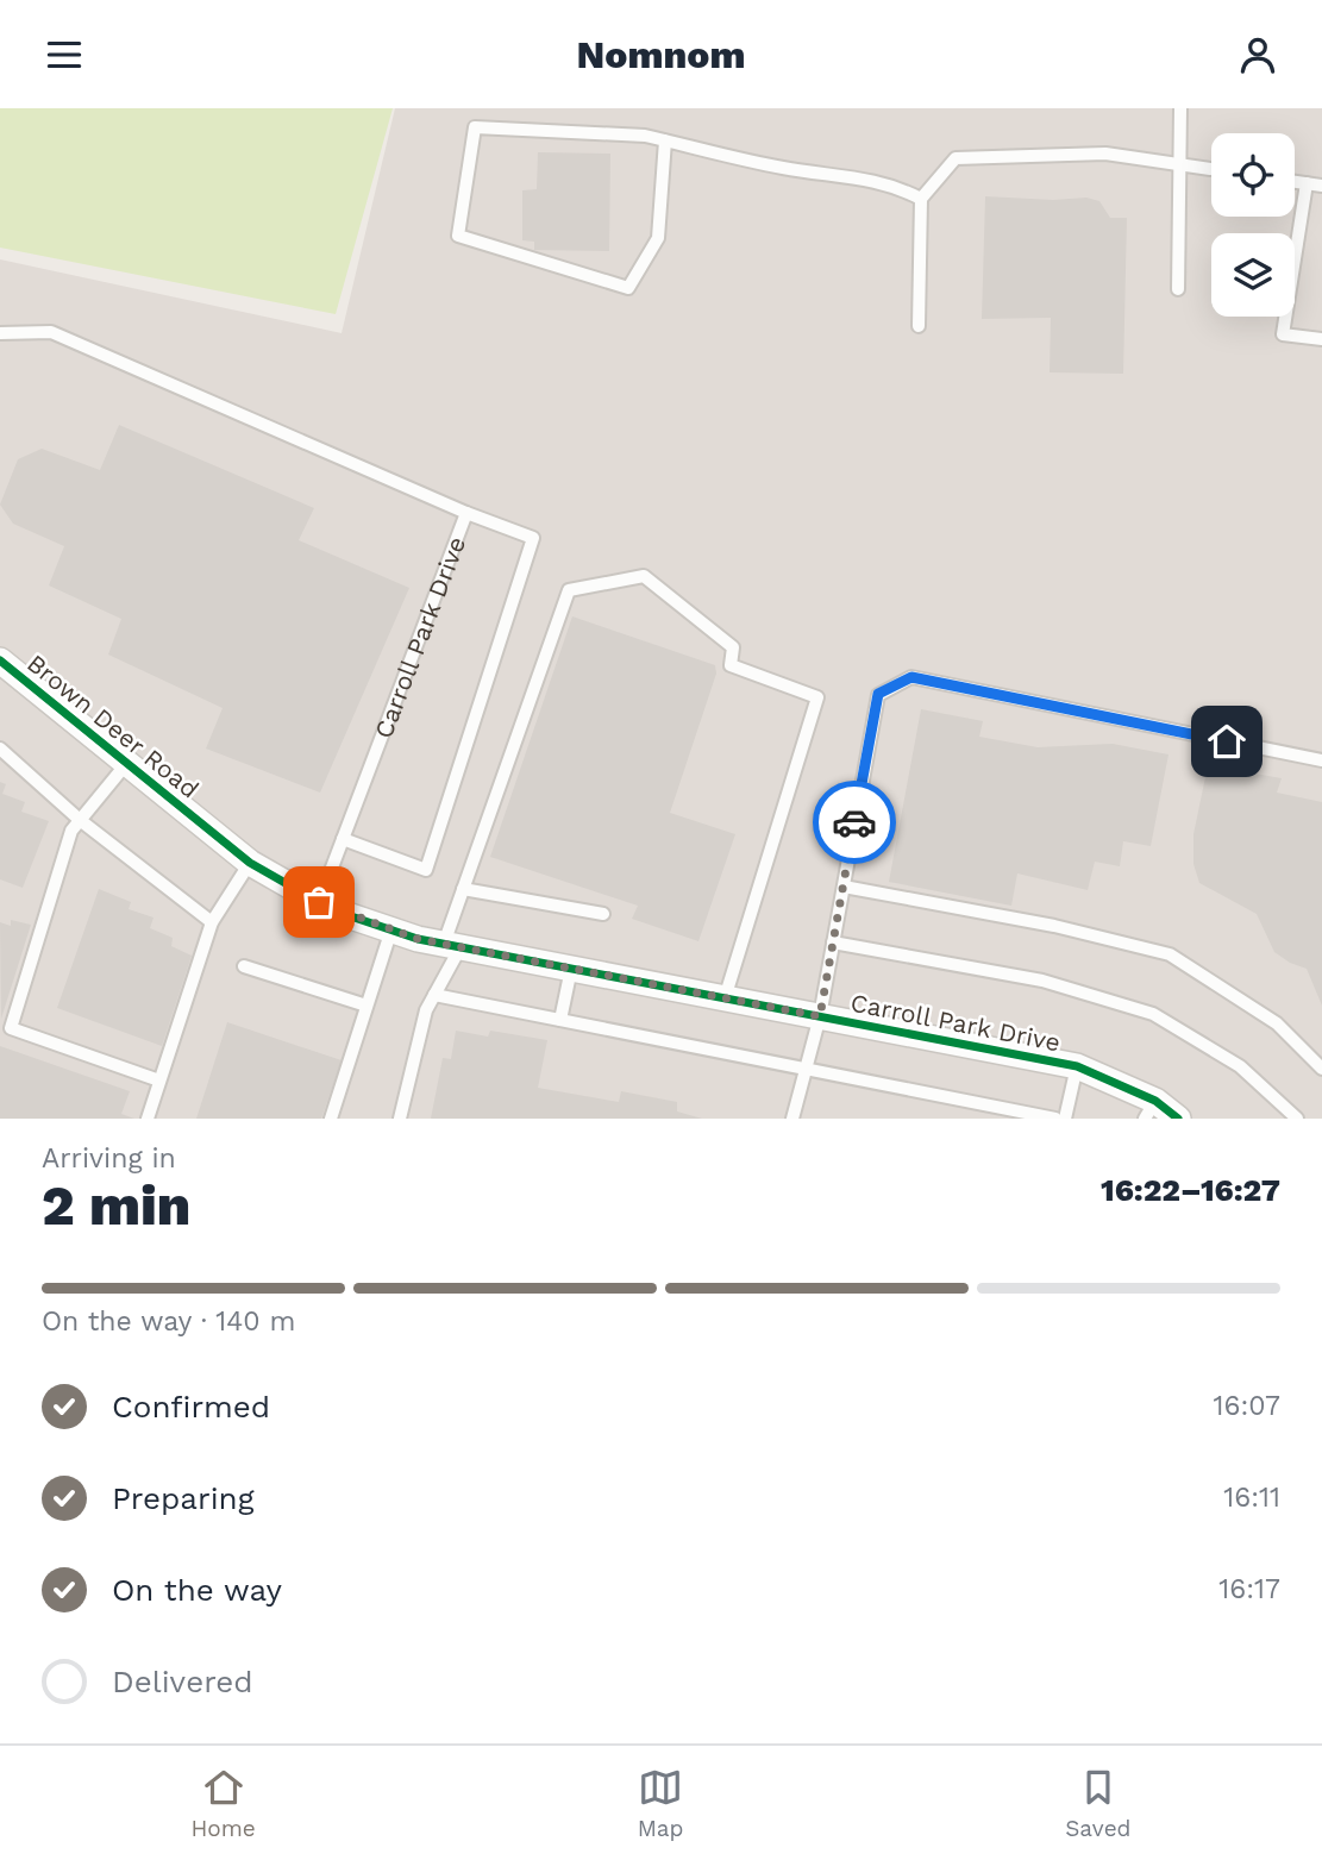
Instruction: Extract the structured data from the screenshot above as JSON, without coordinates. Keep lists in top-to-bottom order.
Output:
{
  "streets": {
    "street": ["Carroll Park Drive", "Brown Deer Road"]
  },
  "crossings": [
    ["Carroll Park Drive", "Brown Deer Road"]
  ],
  "page": {
    "header": "Nomnom",
    "heading": ["2 min", "Arriving in", "16:22–16:27"],
    "bar": "On the way · 140 m",
    "list": [
      ["Confirmed", "16:07"],
      ["Preparing", "16:11"],
      ["On the way", "16:17"],
      "Delivered"
    ],
    "tabs": ["Home", "Map", "Saved"]
  }
}
